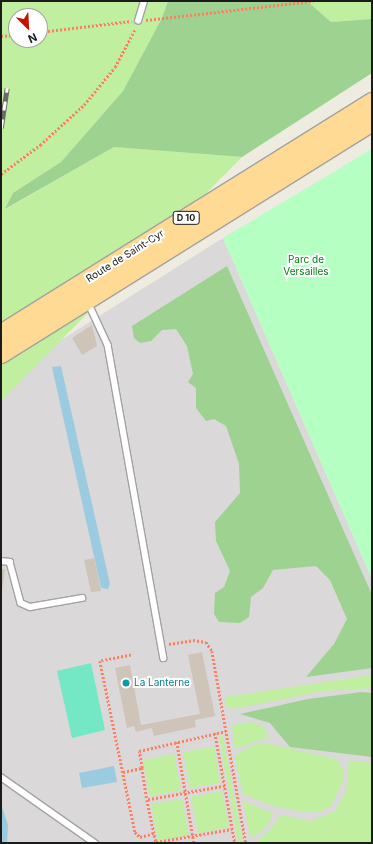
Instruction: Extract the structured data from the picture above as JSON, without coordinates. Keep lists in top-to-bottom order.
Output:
{
  "streets": {
    "main road": ["D 10", "Route de Saint-Cyr"]
  },
  "parks": ["Parc de Versailles"],
  "places": ["La Lanterne"],
  "north": "bottom right"
}
